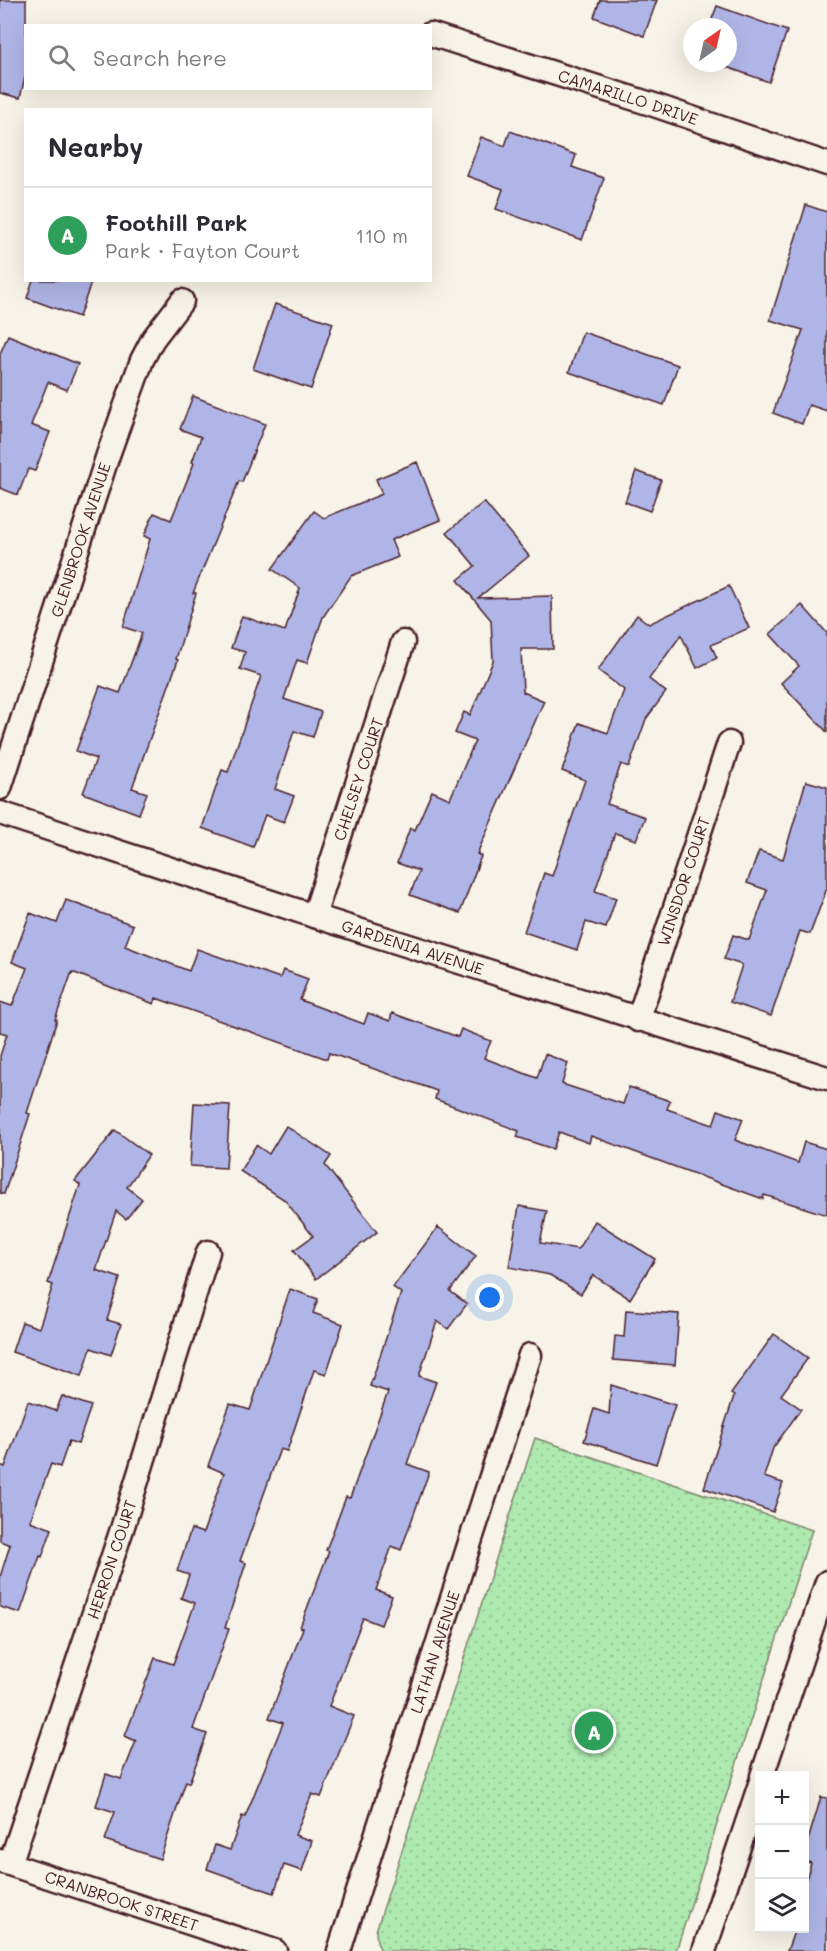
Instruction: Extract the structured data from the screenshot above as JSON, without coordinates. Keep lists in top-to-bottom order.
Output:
{
  "streets": {
    "street": [
      "CAMARILLO DRIVE",
      "GLENBROOK AVENUE",
      "CHELSEY COURT",
      "WINSDOR COURT",
      "GARDENIA AVENUE",
      "HERRON COURT",
      "LATHAN AVENUE",
      "CRANBROOK STREET"
    ]
  },
  "crossings": [
    ["CHELSEY COURT", "GARDENIA AVENUE"],
    ["WINSDOR COURT", "GARDENIA AVENUE"],
    ["HERRON COURT", "CRANBROOK STREET"]
  ],
  "north": "top right",
  "page": {
    "search": "Search here",
    "heading": "Nearby",
    "list": [
      {
        "mark": "A",
        "name": "Foothill Park",
        "note": "Park · Fayton Court",
        "value": "110 m"
      }
    ],
    "pins": "A",
    "map_buttons": ["+", "−"]
  }
}
